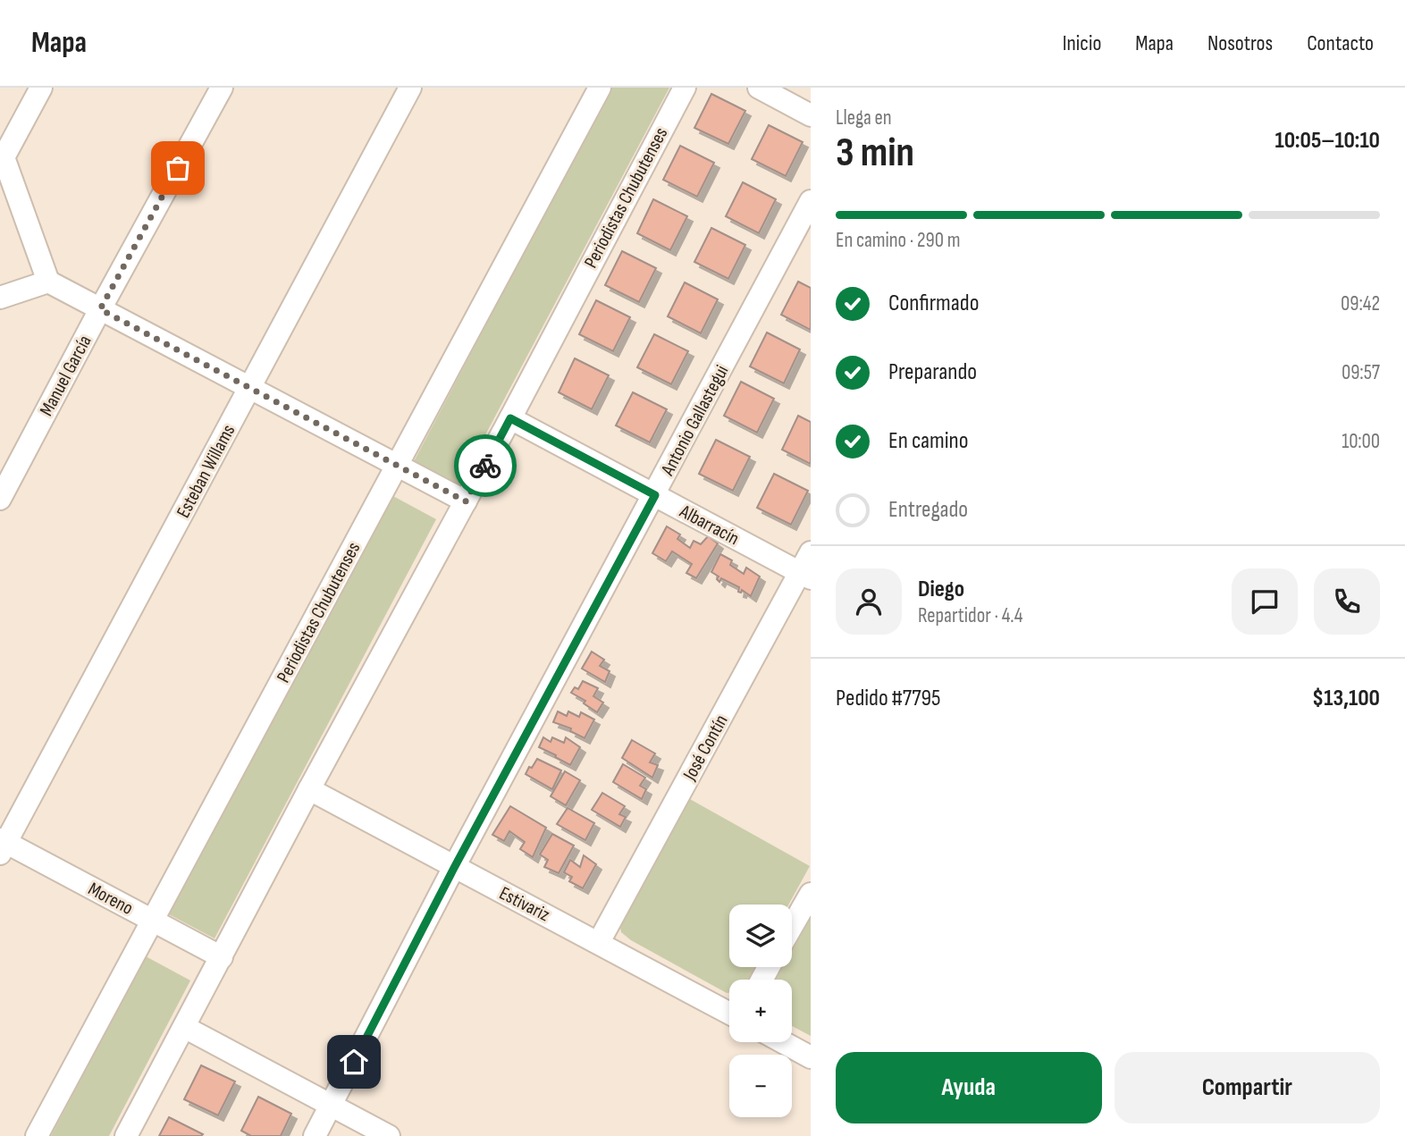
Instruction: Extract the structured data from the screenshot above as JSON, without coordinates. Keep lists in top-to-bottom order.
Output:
{
  "streets": {
    "street": [
      "Periodistas Chubutenses",
      "Manuel García",
      "Antonio Gallastegui",
      "Esteban Willams",
      "Albarracín",
      "José Contín",
      "Moreno",
      "Estivariz"
    ]
  },
  "crossings": [
    ["Periodistas Chubutenses", "Albarracín"],
    ["Periodistas Chubutenses", "Moreno"],
    ["Periodistas Chubutenses", "Estivariz"],
    ["Antonio Gallastegui", "Albarracín"],
    ["Antonio Gallastegui", "Estivariz"],
    ["Esteban Willams", "Moreno"],
    ["Albarracín", "José Contín"],
    ["José Contín", "Estivariz"]
  ],
  "page": {
    "header": "Mapa",
    "nav": [
      "Inicio",
      "Mapa",
      "Nosotros",
      "Contacto"
    ],
    "heading": ["3 min", "Llega en", "10:05–10:10"],
    "panel": [
      "Diego",
      "Repartidor · 4.4",
      "Pedido #7795",
      "$13,100"
    ],
    "bar": "En camino · 290 m",
    "list": [
      ["Confirmado", "09:42"],
      ["Preparando", "09:57"],
      ["En camino", "10:00"],
      "Entregado"
    ],
    "map_buttons": ["+", "−"],
    "buttons": ["Ayuda", "Compartir"]
  }
}
